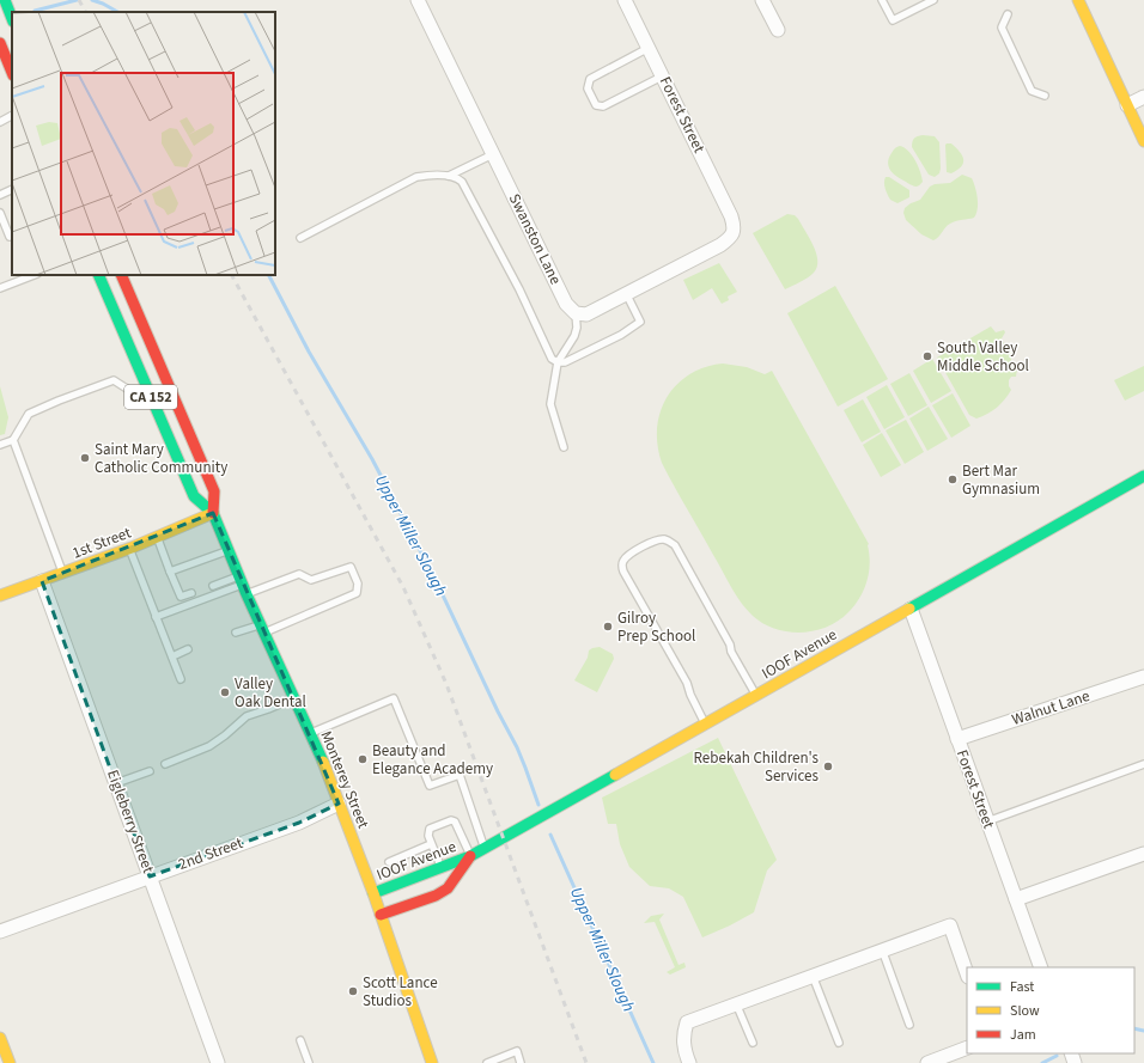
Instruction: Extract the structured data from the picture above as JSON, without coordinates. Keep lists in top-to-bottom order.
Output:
{
  "streets": {
    "main road": [
      "CA 152",
      "1st Street",
      "IOOF Avenue",
      "Monterey Street"
    ],
    "street": [
      "Forest Street",
      "Swanston Lane",
      "Walnut Lane",
      "Eigleberry Street",
      "2nd Street"
    ]
  },
  "crossings": [
    ["Forest Street", "IOOF Avenue"],
    ["Forest Street", "Walnut Lane"],
    ["CA 152", "1st Street"],
    ["CA 152", "Monterey Street"],
    ["1st Street", "Monterey Street"],
    ["1st Street", "Eigleberry Street"],
    ["IOOF Avenue", "Monterey Street"],
    ["Monterey Street", "2nd Street"],
    ["Eigleberry Street", "2nd Street"]
  ],
  "water": ["Upper Miller Slough"],
  "places": [
    "South Valley Middle School",
    "Saint Mary Catholic Community",
    "Bert Mar Gymnasium",
    "Gilroy Prep School",
    "Valley Oak Dental",
    "Beauty and Elegance Academy",
    "Rebekah Children's Services",
    "Scott Lance Studios"
  ],
  "legend": ["Fast", "Slow", "Jam"]
}
